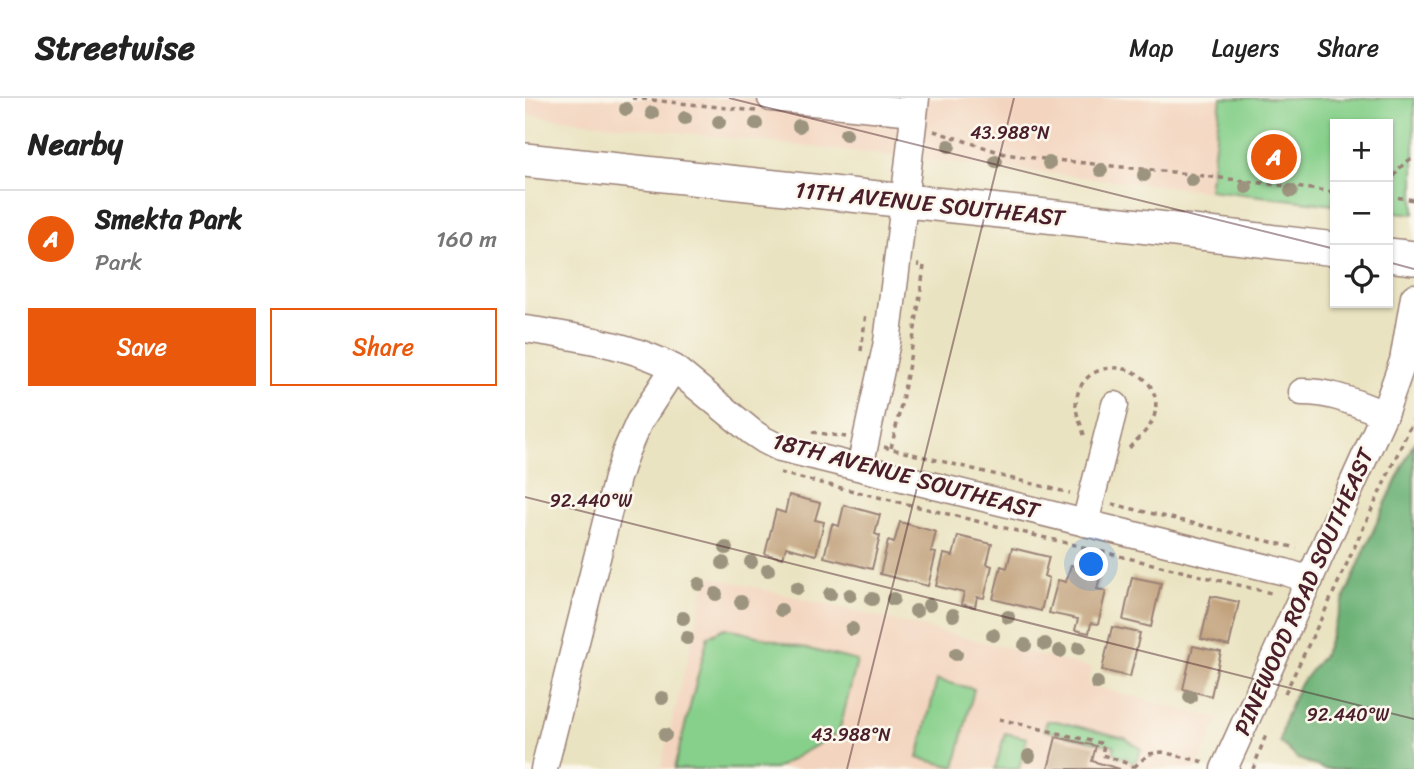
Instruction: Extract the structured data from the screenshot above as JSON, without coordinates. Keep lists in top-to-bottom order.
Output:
{
  "streets": {
    "main road": ["11TH AVENUE SOUTHEAST"],
    "street": ["18TH AVENUE SOUTHEAST", "PINEWOOD ROAD SOUTHEAST"]
  },
  "crossings": [
    ["18TH AVENUE SOUTHEAST", "PINEWOOD ROAD SOUTHEAST"]
  ],
  "page": {
    "header": "Streetwise",
    "nav": ["Map", "Layers", "Share"],
    "heading": "Nearby",
    "map_buttons": ["+", "−"],
    "pins": "A",
    "list": [
      {
        "mark": "A",
        "name": "Smekta Park",
        "note": "Park",
        "value": "160 m"
      }
    ],
    "buttons": ["Save", "Share"]
  },
  "coordinates": ["43.988°N", "92.440°W"]
}
